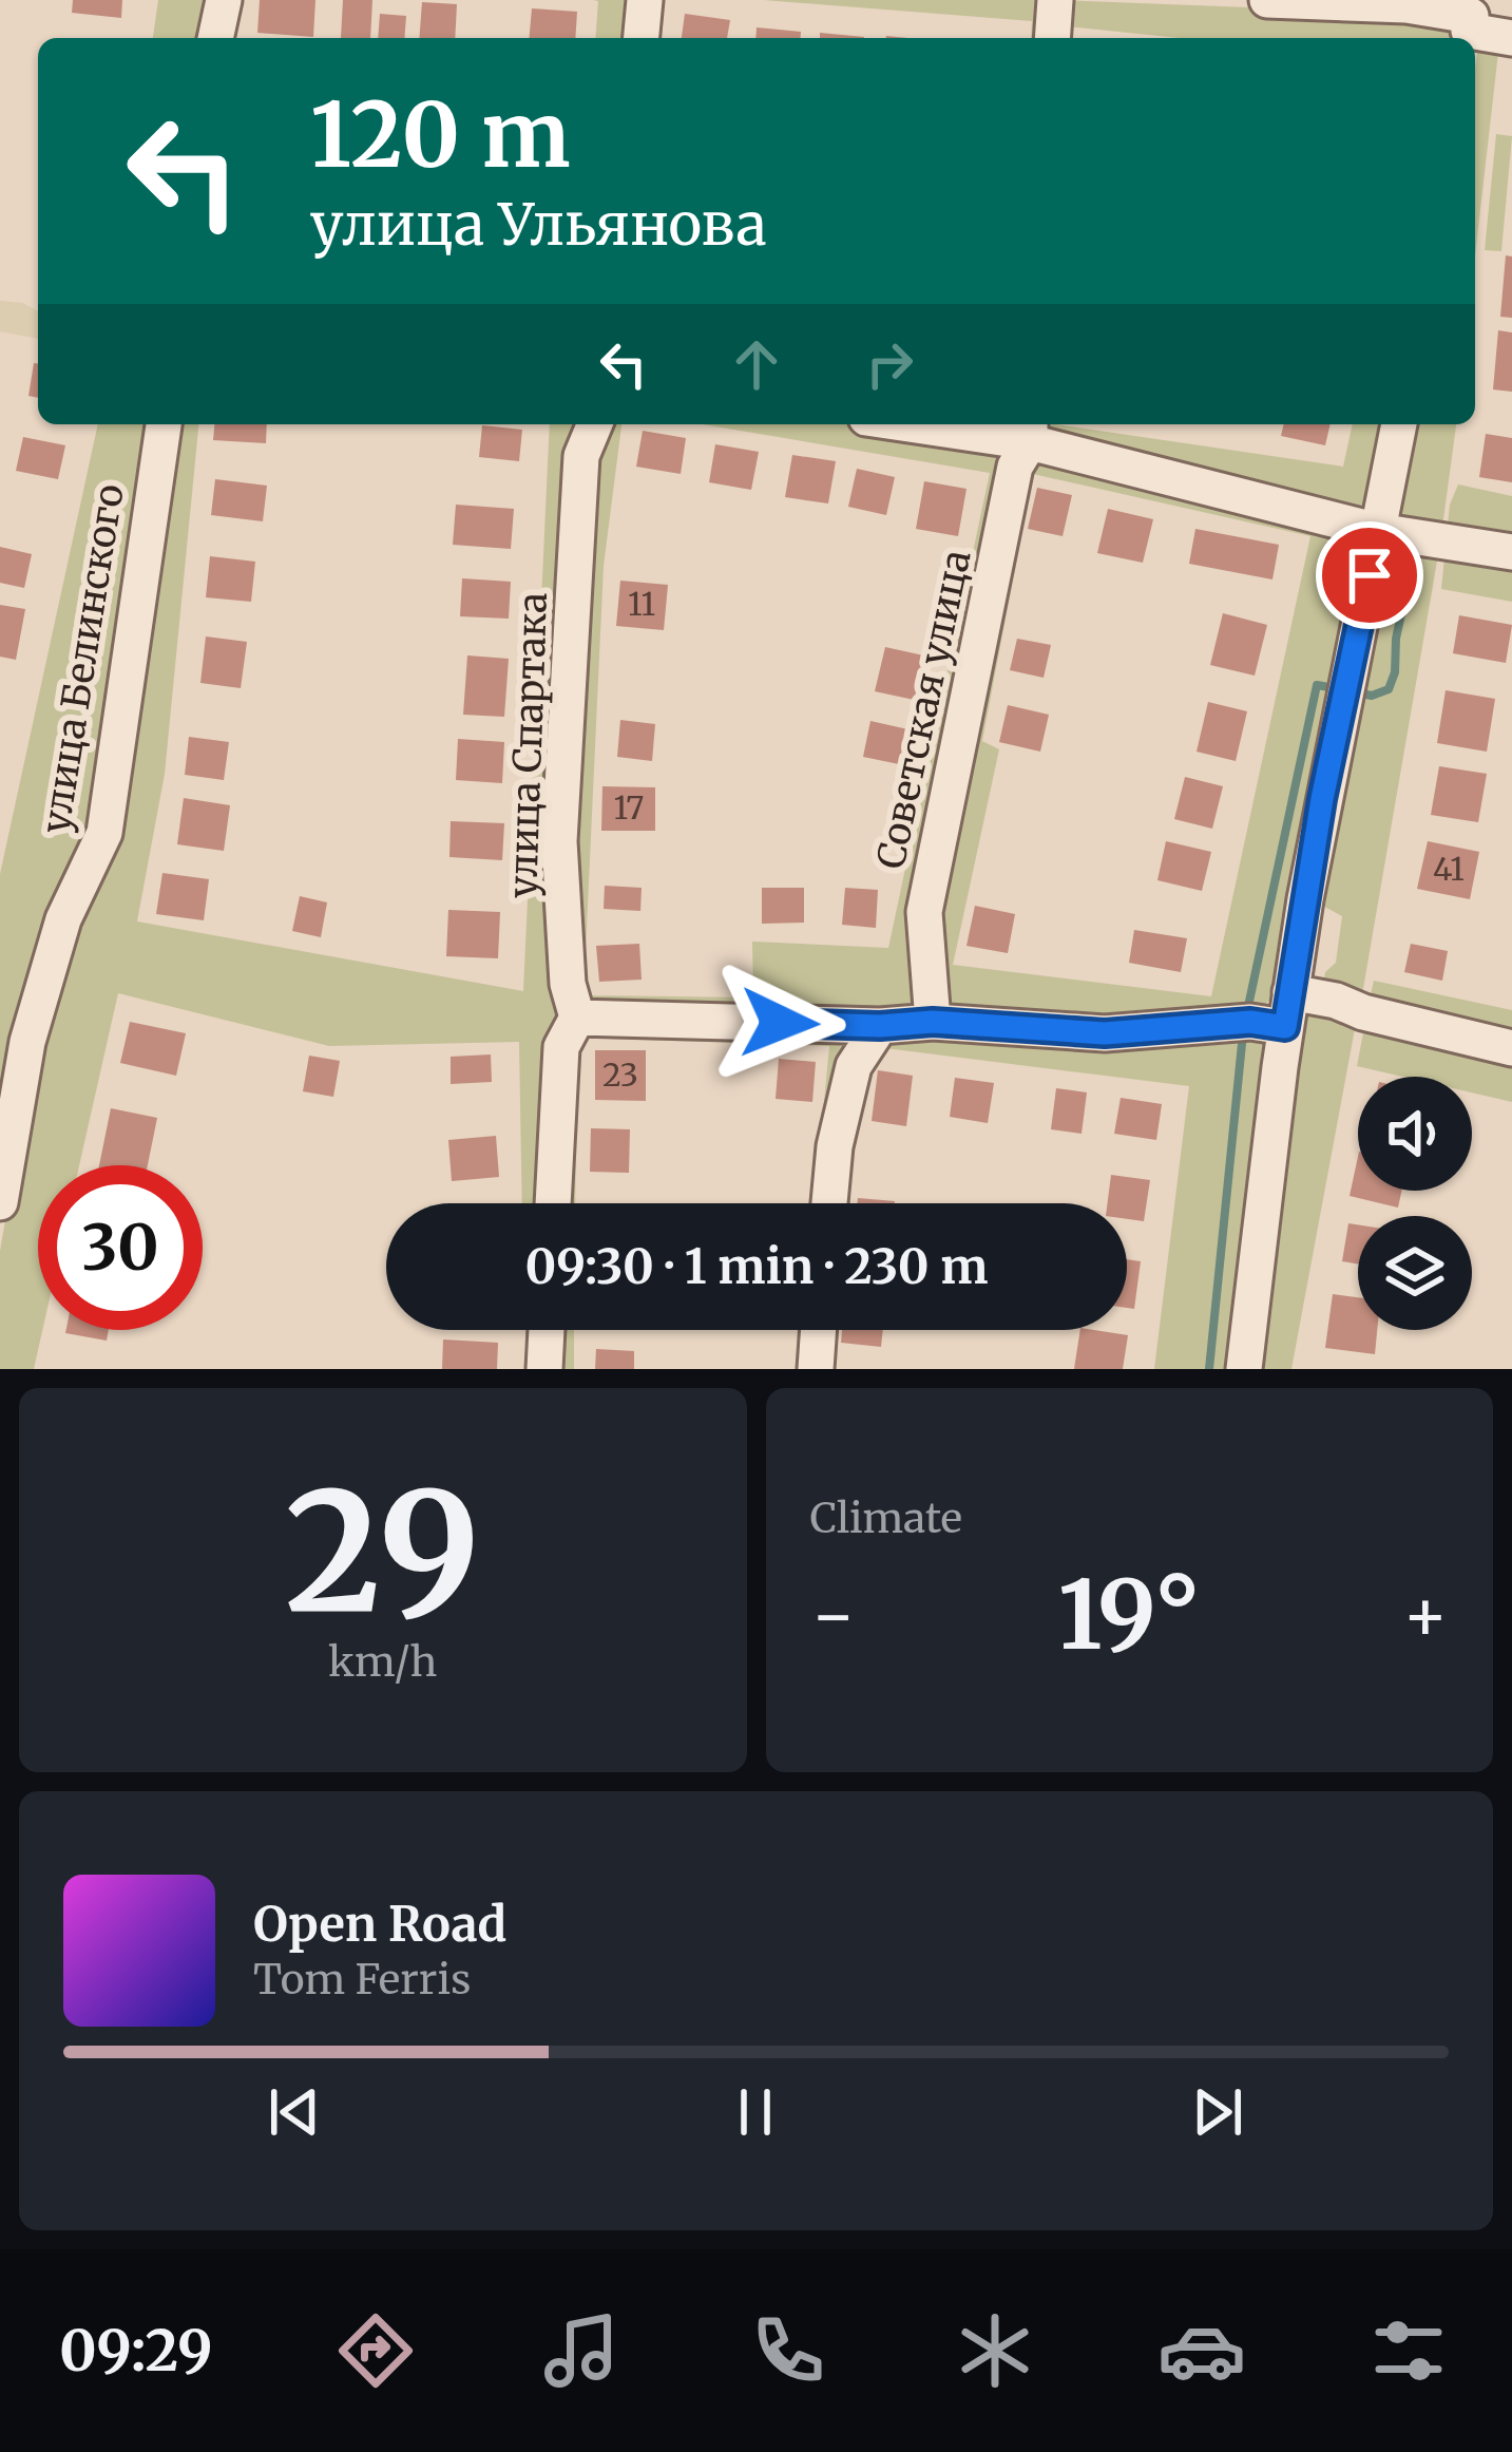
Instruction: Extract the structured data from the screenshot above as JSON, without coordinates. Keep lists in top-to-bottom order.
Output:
{
  "streets": {
    "street": ["улица Белинского", "Советская улица", "улица Спартака"]
  },
  "house_numbers": [
    "11",
    "17",
    "41",
    "23"
  ],
  "page": {
    "turn": ["120 m", "улица Ульянова"],
    "limit": "30",
    "trip": "09:30 · 1 min · 230 m",
    "tile": [
      ["29", "km/h"],
      "Climate"
    ],
    "heat": ["−", "19°", "+"],
    "song": ["Open Road", "Tom Ferris"],
    "tabs": "09:29"
  }
}
